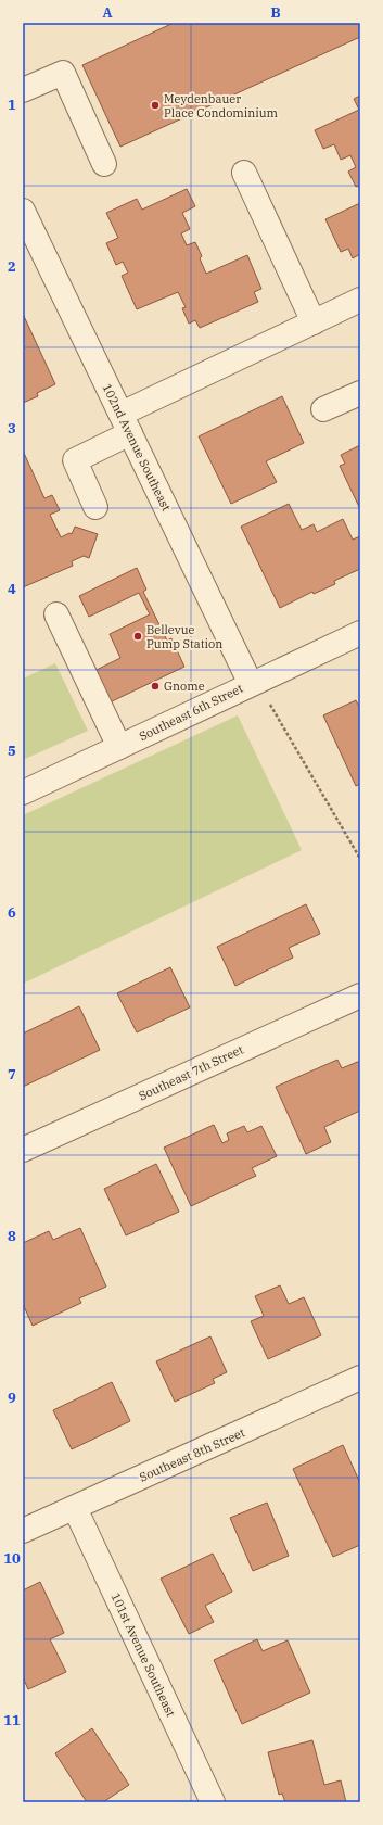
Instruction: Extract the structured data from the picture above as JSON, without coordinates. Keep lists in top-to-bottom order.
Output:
{
  "streets": {
    "street": [
      "102nd Avenue Southeast",
      "Southeast 6th Street",
      "Southeast 7th Street",
      "Southeast 8th Street",
      "101st Avenue Southeast"
    ]
  },
  "crossings": [
    ["102nd Avenue Southeast", "Southeast 6th Street"],
    ["Southeast 8th Street", "101st Avenue Southeast"]
  ],
  "places": ["Meydenbauer Place Condominium", "Bellevue Pump Station", "Gnome"],
  "grid": {
    "columns": ["A", "B"],
    "rows": [
      "1",
      "2",
      "3",
      "4",
      "5",
      "6",
      "7",
      "8",
      "9",
      "10",
      "11"
    ]
  }
}
